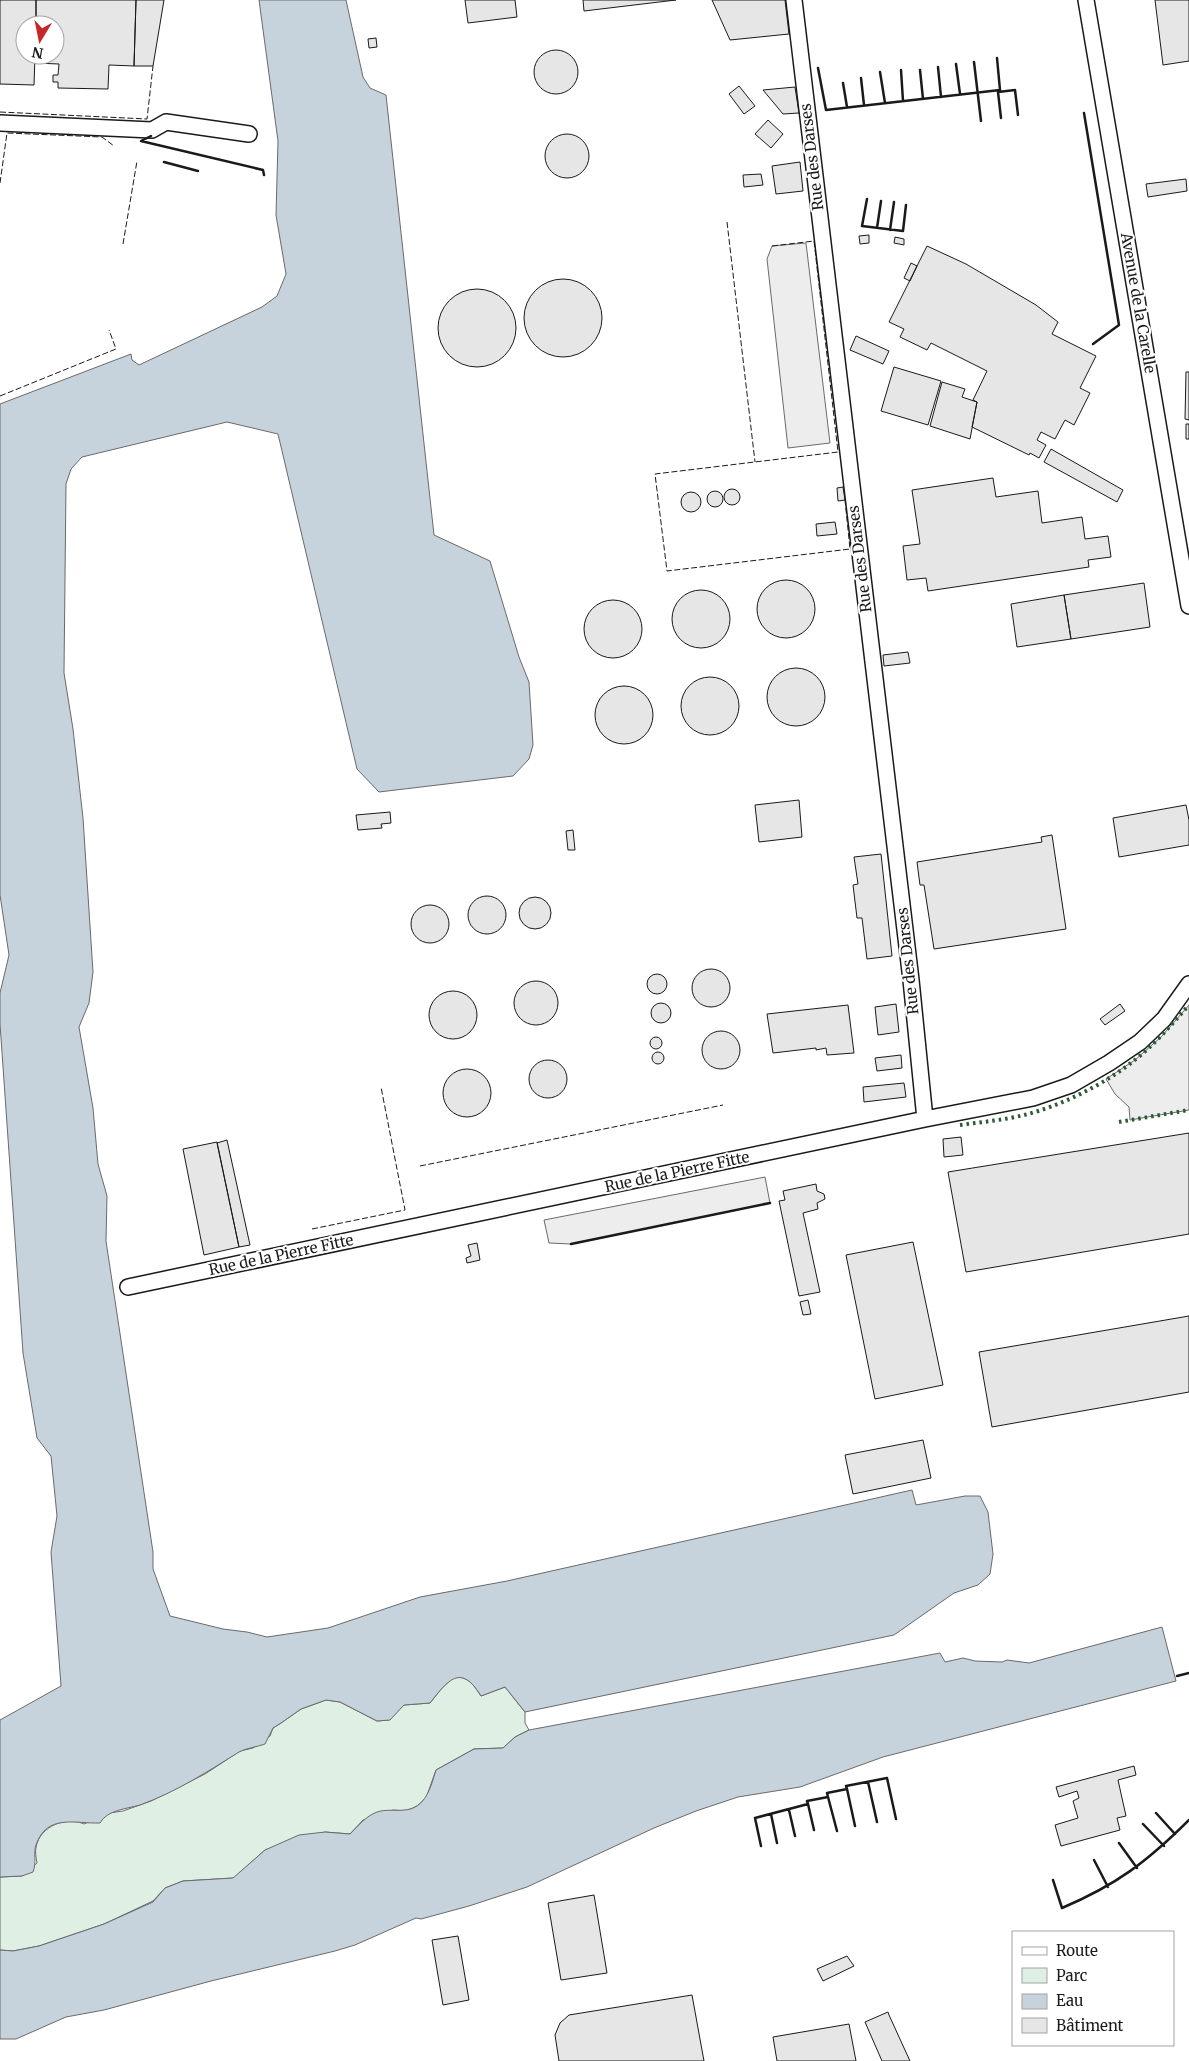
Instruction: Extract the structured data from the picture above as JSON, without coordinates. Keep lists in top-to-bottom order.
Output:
{
  "streets": {
    "street": ["Rue des Darses", "Avenue de la Carelle", "Rue de la Pierre Fitte"]
  },
  "crossings": [
    ["Rue des Darses", "Rue de la Pierre Fitte"]
  ],
  "legend": [
    "Route",
    "Parc",
    "Eau",
    "Bâtiment"
  ],
  "north": "bottom"
}
